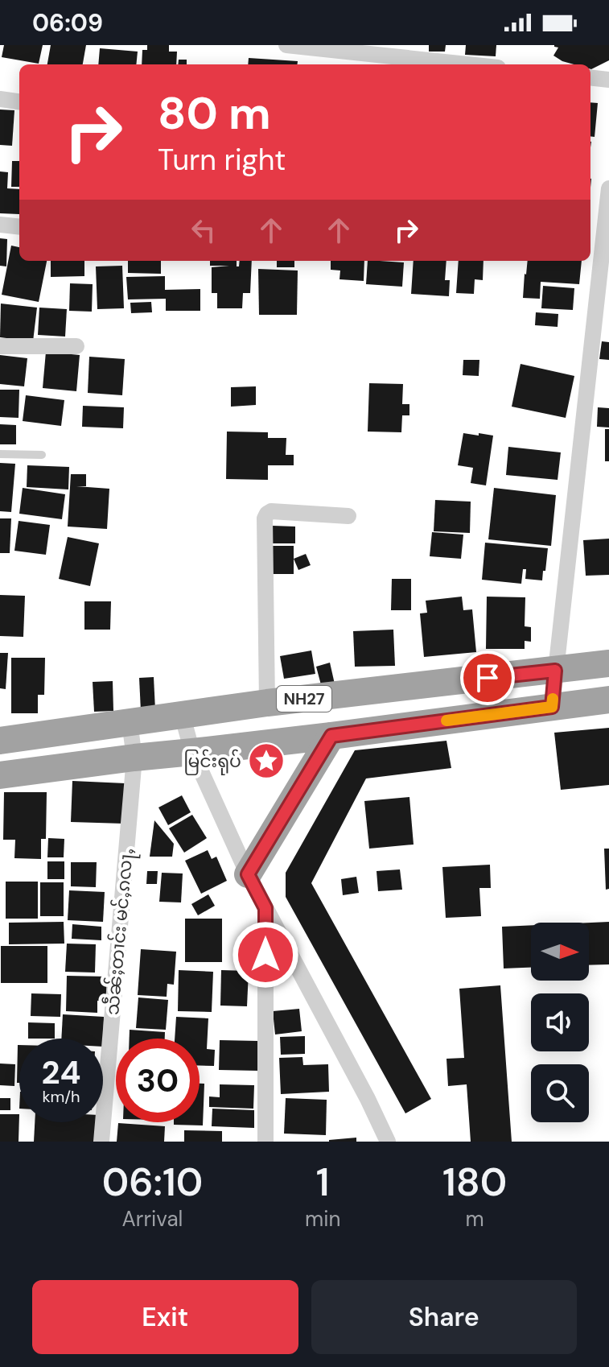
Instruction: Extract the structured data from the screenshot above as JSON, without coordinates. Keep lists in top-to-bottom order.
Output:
{
  "streets": {
    "highway": ["NH27"],
    "street": ["သဵၼ်ႈတၢင်း မင်ႇၵလႃႇ"]
  },
  "crossings": [
    ["NH27", "သဵၼ်ႈတၢင်း မင်ႇၵလႃႇ"]
  ],
  "places": {
    "place": ["မြင်းရုပ်"]
  },
  "north": "right",
  "page": {
    "status": "06:09",
    "turn": ["80 m", "Turn right"],
    "speed": "24 km/h",
    "limit": "30",
    "eta": [
      "06:10",
      "Arrival",
      "1",
      "min",
      "180",
      "m"
    ],
    "buttons": ["Exit", "Share"]
  }
}
